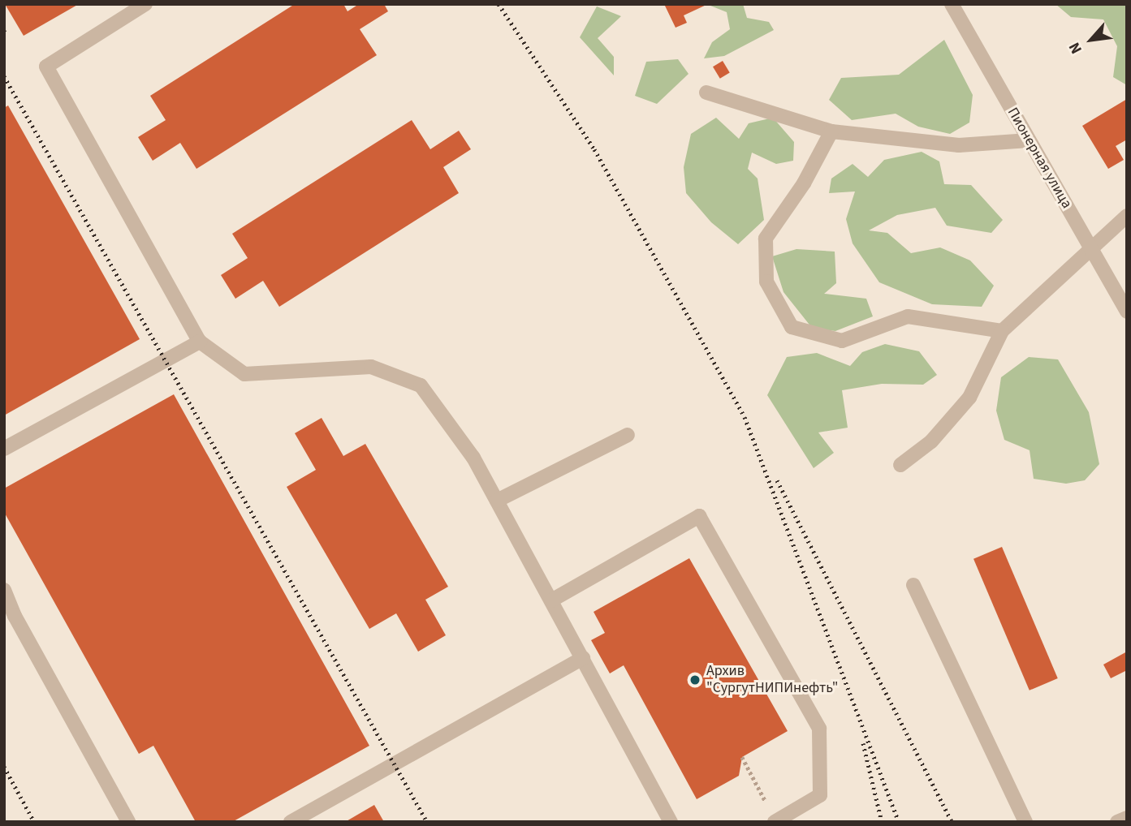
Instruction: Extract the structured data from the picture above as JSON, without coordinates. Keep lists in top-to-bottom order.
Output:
{
  "streets": {
    "street": ["Пионерная улица"]
  },
  "places": ["Архив \"СургутНИПИнефть\""],
  "north": "bottom left"
}
